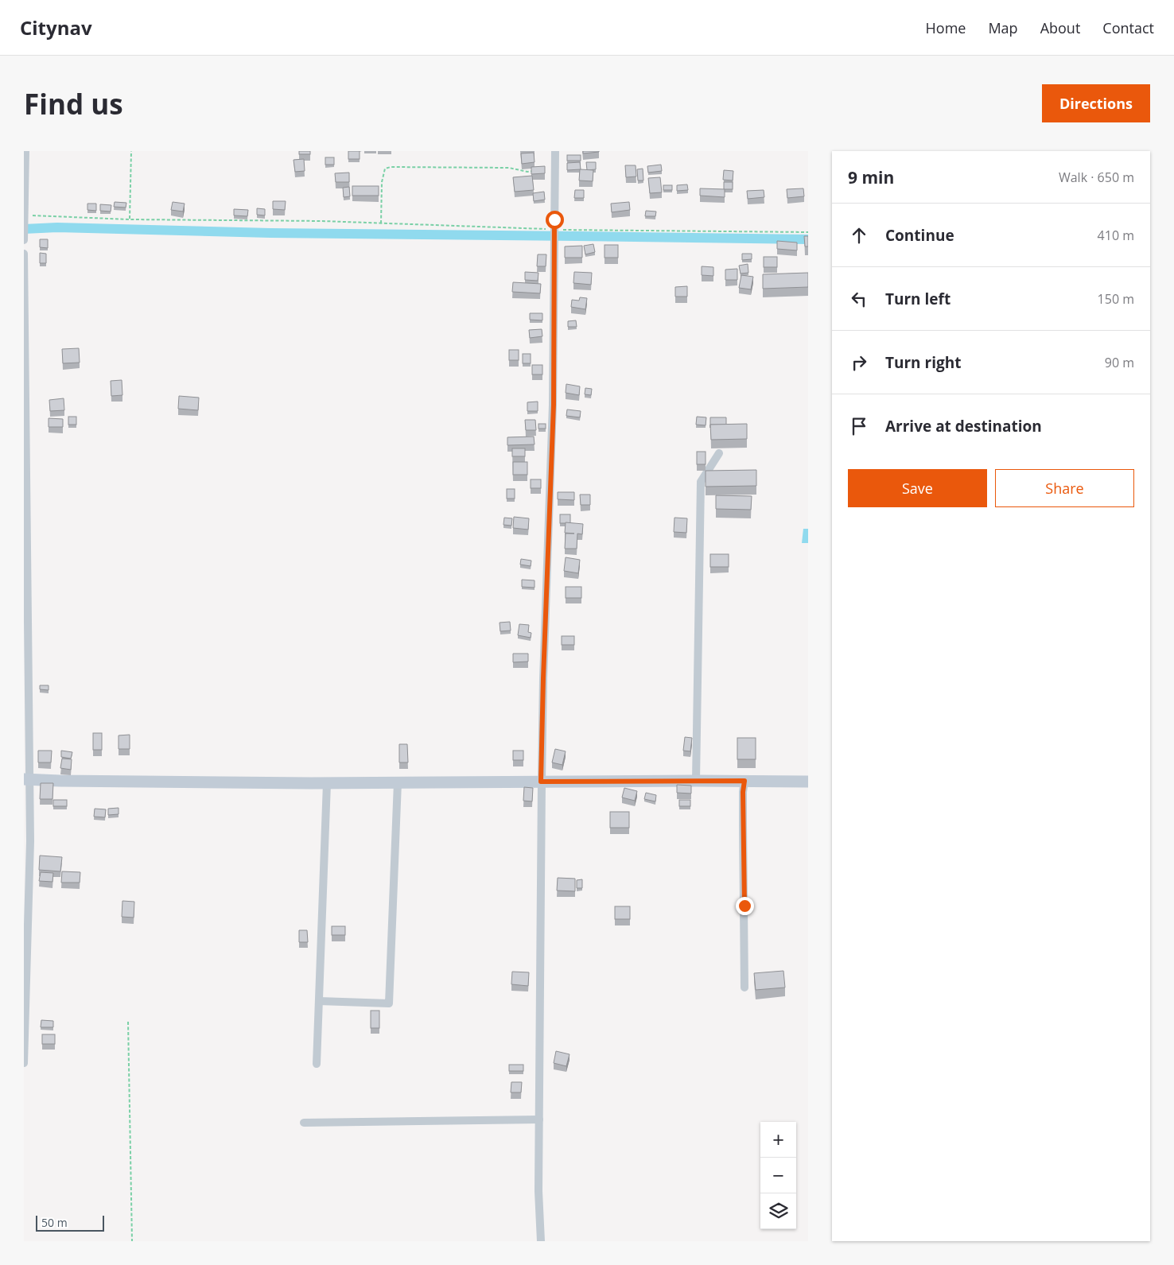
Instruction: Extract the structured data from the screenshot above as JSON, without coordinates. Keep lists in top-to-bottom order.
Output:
{
  "scale_bar": "50 m",
  "page": {
    "header": "Citynav",
    "nav": [
      "Home",
      "Map",
      "About",
      "Contact"
    ],
    "buttons": [
      "Directions",
      ["Save", "Share"]
    ],
    "title": "Find us",
    "heading": ["9 min", "Walk · 650 m"],
    "list": [
      ["Continue", "410 m"],
      ["Turn left", "150 m"],
      ["Turn right", "90 m"],
      "Arrive at destination"
    ],
    "map_buttons": ["+", "−"],
    "scale": "50 m"
  }
}
